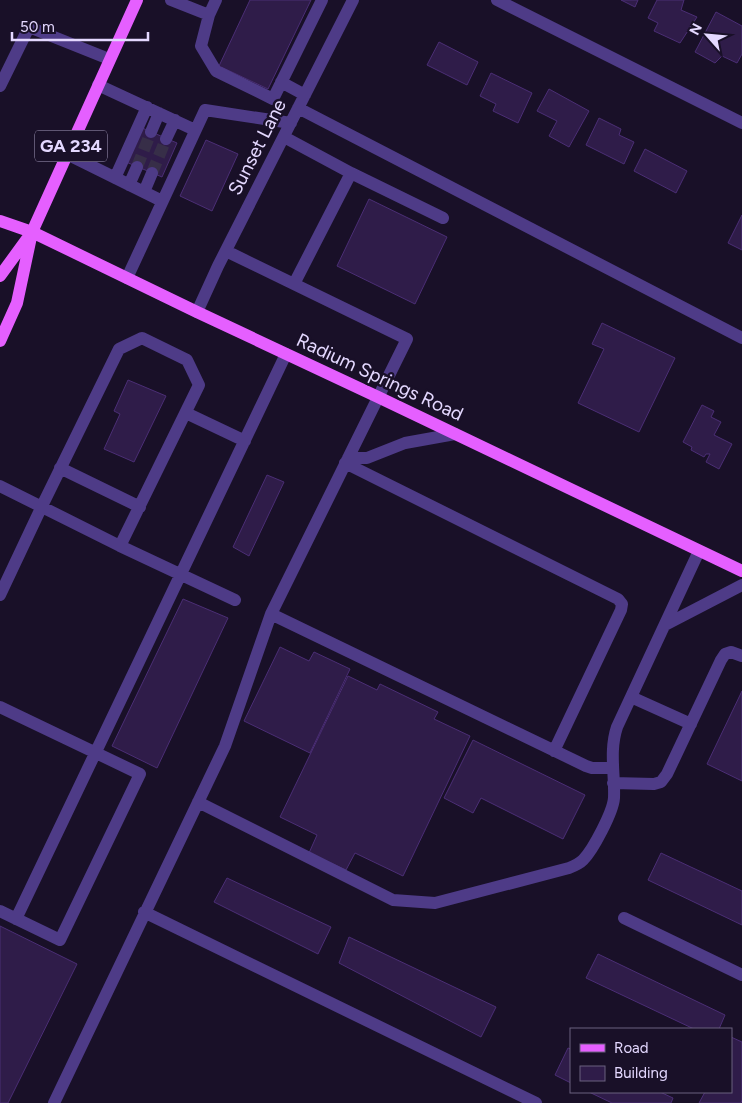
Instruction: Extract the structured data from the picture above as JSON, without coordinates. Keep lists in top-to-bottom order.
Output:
{
  "streets": {
    "main road": ["GA 234", "Radium Springs Road"],
    "street": ["Sunset Lane"]
  },
  "crossings": [
    ["GA 234", "Radium Springs Road"],
    ["Sunset Lane", "Radium Springs Road"]
  ],
  "legend": ["Road", "Building"],
  "scale_bar": "50 m",
  "north": "top left"
}
